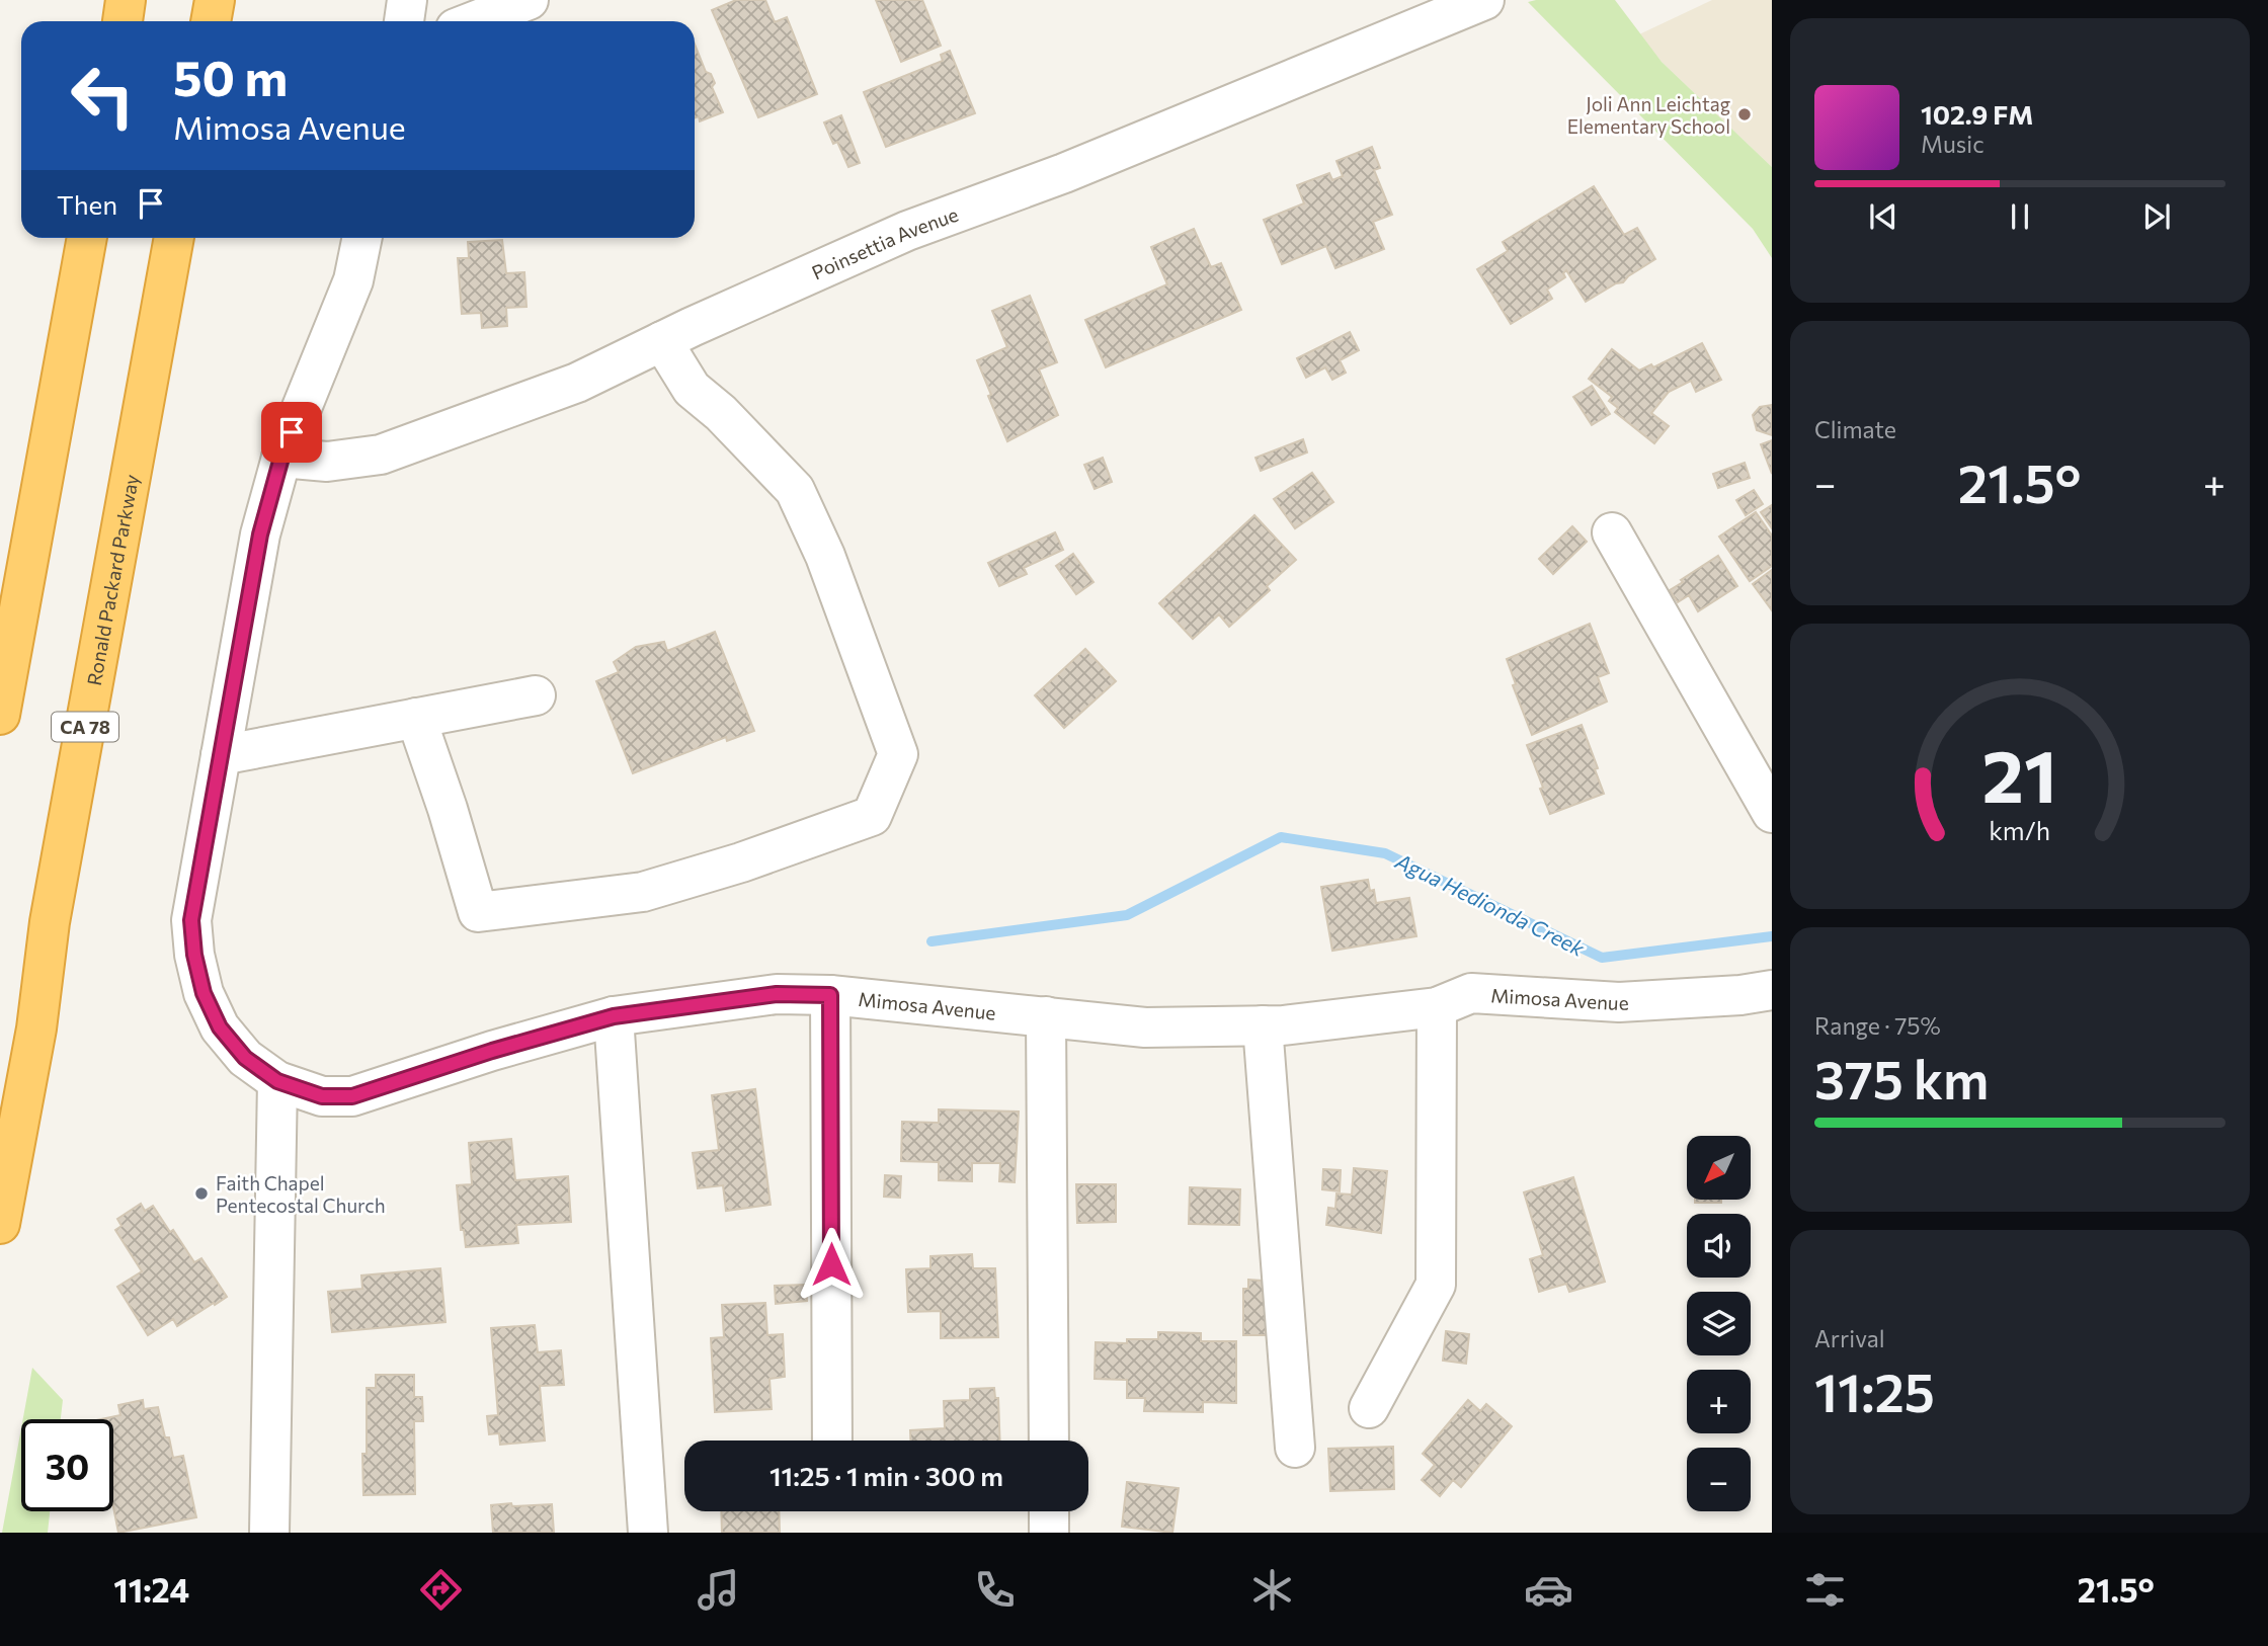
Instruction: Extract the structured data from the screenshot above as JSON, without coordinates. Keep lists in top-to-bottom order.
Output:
{
  "streets": {
    "highway": ["Ronald Packard Parkway", "CA 78"],
    "street": ["Poinsettia Avenue", "Mimosa Avenue"]
  },
  "crossings": [
    ["Poinsettia Avenue", "Mimosa Avenue"]
  ],
  "water": ["Agua Hedionda Creek"],
  "places": ["Joli Ann Leichtag Elementary School", "Faith Chapel Pentecostal Church"],
  "north": "bottom left",
  "page": {
    "turn": ["50 m", "Mimosa Avenue"],
    "song": ["102.9 FM", "Music"],
    "then": "Then",
    "tile": [
      "Climate",
      ["Range · 75%", "375 km"],
      ["Arrival", "11:25"]
    ],
    "heat": ["−", "21.5°", "+"],
    "map_buttons": ["+", "−"],
    "limit": "30",
    "trip": "11:25 · 1 min · 300 m",
    "tabs": ["11:24", "21.5°"],
    "gauge": ["21", "km/h"]
  }
}
